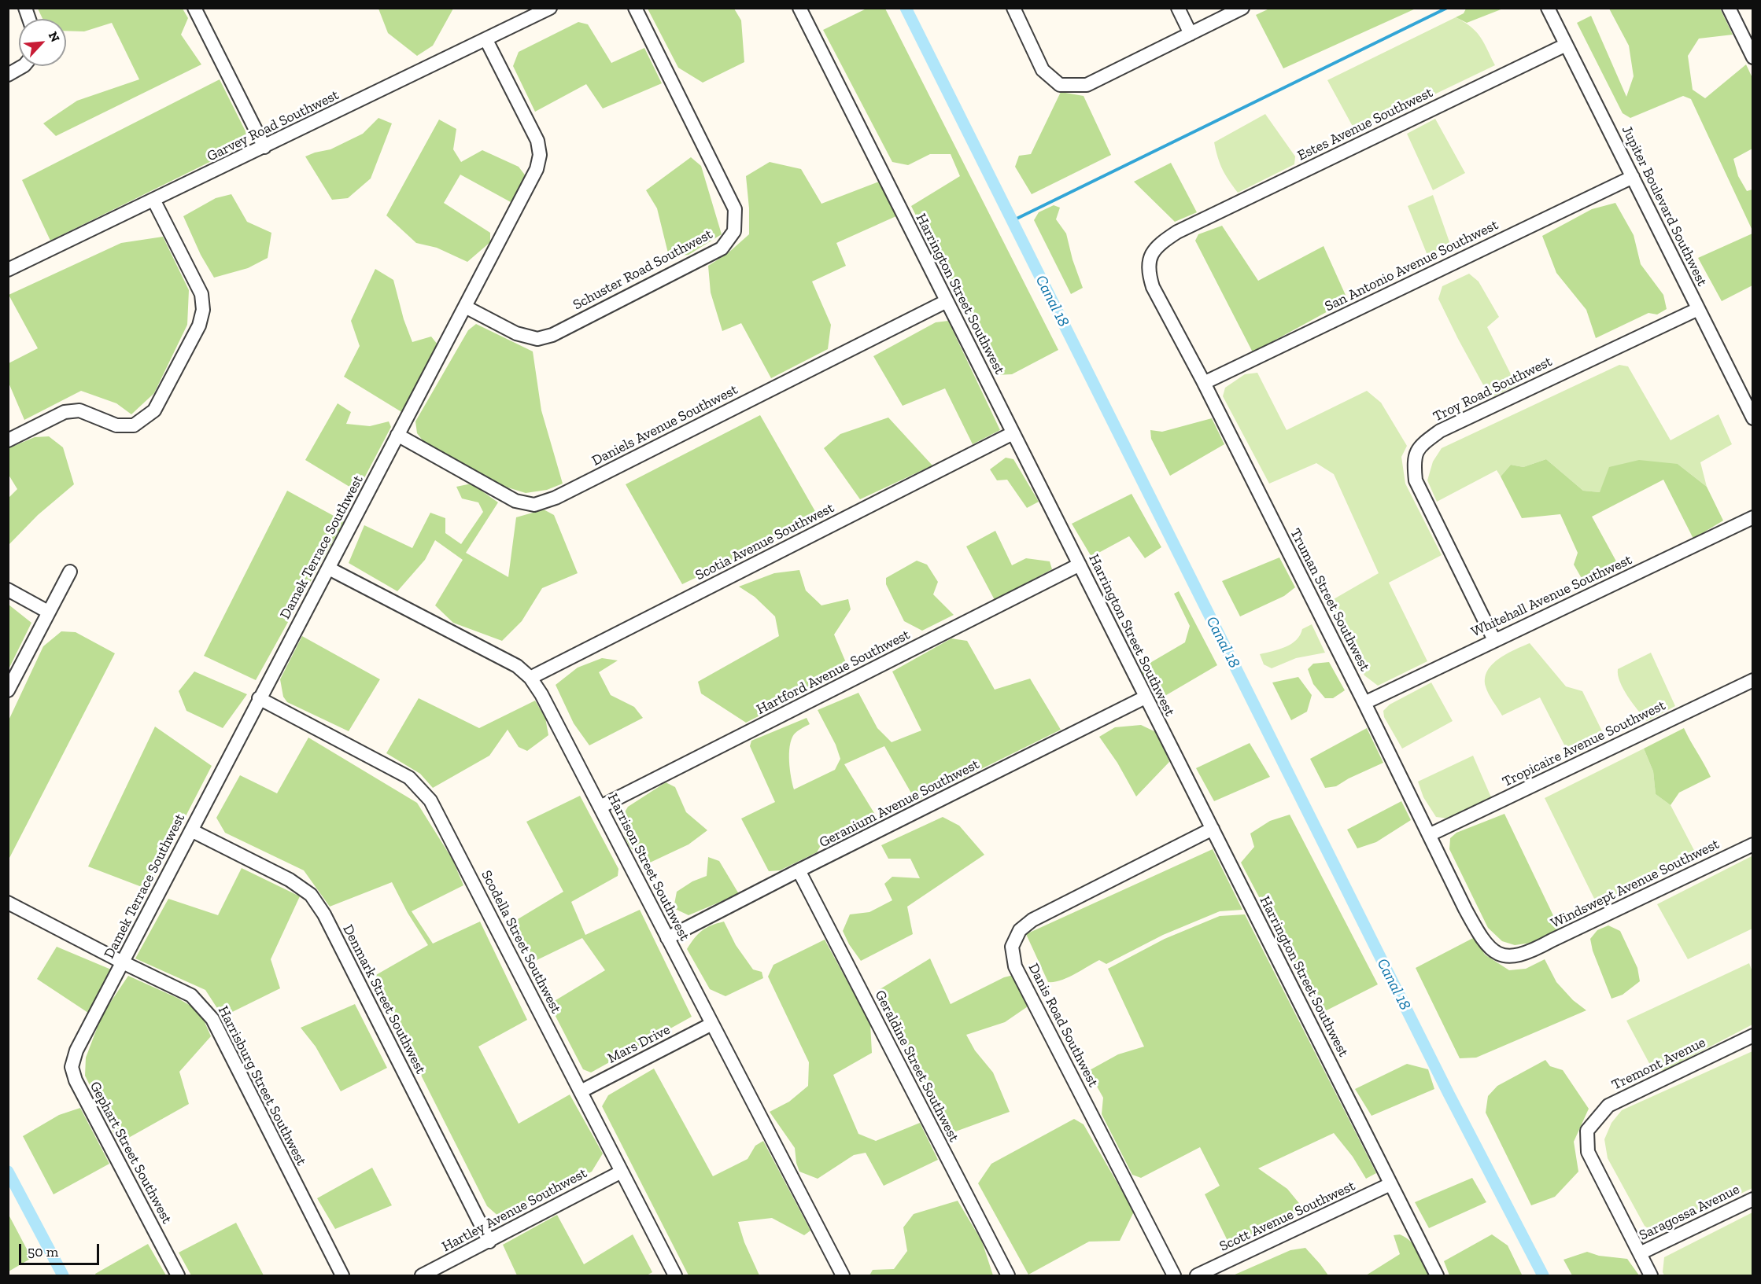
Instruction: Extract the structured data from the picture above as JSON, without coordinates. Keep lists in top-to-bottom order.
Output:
{
  "streets": {
    "street": [
      "Estes Avenue Southwest",
      "Garvey Road Southwest",
      "Jupiter Boulevard Southwest",
      "San Antonio Avenue Southwest",
      "Schuster Road Southwest",
      "Harrington Street Southwest",
      "Troy Road Southwest",
      "Daniels Avenue Southwest",
      "Scotia Avenue Southwest",
      "Damek Terrace Southwest",
      "Whitehall Avenue Southwest",
      "Truman Street Southwest",
      "Hartford Avenue Southwest",
      "Tropicaire Avenue Southwest",
      "Geranium Avenue Southwest",
      "Harrison Street Southwest",
      "Windswept Avenue Southwest",
      "Scodella Street Southwest",
      "Denmark Street Southwest",
      "Danis Road Southwest",
      "Mars Drive",
      "Tremont Avenue",
      "Geraldine Street Southwest",
      "Harrisburg Street Southwest",
      "Gephart Street Southwest",
      "Hartley Avenue Southwest",
      "Saragossa Avenue",
      "Scott Avenue Southwest"
    ]
  },
  "crossings": [
    ["Estes Avenue Southwest", "Jupiter Boulevard Southwest"],
    ["Estes Avenue Southwest", "Truman Street Southwest"],
    ["Garvey Road Southwest", "Damek Terrace Southwest"],
    ["Jupiter Boulevard Southwest", "San Antonio Avenue Southwest"],
    ["Jupiter Boulevard Southwest", "Troy Road Southwest"],
    ["San Antonio Avenue Southwest", "Truman Street Southwest"],
    ["Schuster Road Southwest", "Damek Terrace Southwest"],
    ["Harrington Street Southwest", "Daniels Avenue Southwest"],
    ["Harrington Street Southwest", "Scotia Avenue Southwest"],
    ["Harrington Street Southwest", "Hartford Avenue Southwest"],
    ["Harrington Street Southwest", "Geranium Avenue Southwest"],
    ["Harrington Street Southwest", "Danis Road Southwest"],
    ["Harrington Street Southwest", "Scott Avenue Southwest"],
    ["Troy Road Southwest", "Whitehall Avenue Southwest"],
    ["Daniels Avenue Southwest", "Damek Terrace Southwest"],
    ["Scotia Avenue Southwest", "Harrison Street Southwest"],
    ["Damek Terrace Southwest", "Harrison Street Southwest"],
    ["Damek Terrace Southwest", "Scodella Street Southwest"],
    ["Damek Terrace Southwest", "Denmark Street Southwest"],
    ["Damek Terrace Southwest", "Harrisburg Street Southwest"],
    ["Damek Terrace Southwest", "Gephart Street Southwest"],
    ["Whitehall Avenue Southwest", "Truman Street Southwest"],
    ["Truman Street Southwest", "Tropicaire Avenue Southwest"],
    ["Truman Street Southwest", "Windswept Avenue Southwest"],
    ["Hartford Avenue Southwest", "Harrison Street Southwest"],
    ["Geranium Avenue Southwest", "Harrison Street Southwest"],
    ["Geranium Avenue Southwest", "Geraldine Street Southwest"],
    ["Harrison Street Southwest", "Mars Drive"],
    ["Scodella Street Southwest", "Mars Drive"],
    ["Scodella Street Southwest", "Hartley Avenue Southwest"],
    ["Denmark Street Southwest", "Hartley Avenue Southwest"],
    ["Tremont Avenue", "Saragossa Avenue"]
  ],
  "water": ["Canal 18"],
  "scale_bar": "50 m",
  "north": "top right"
}
